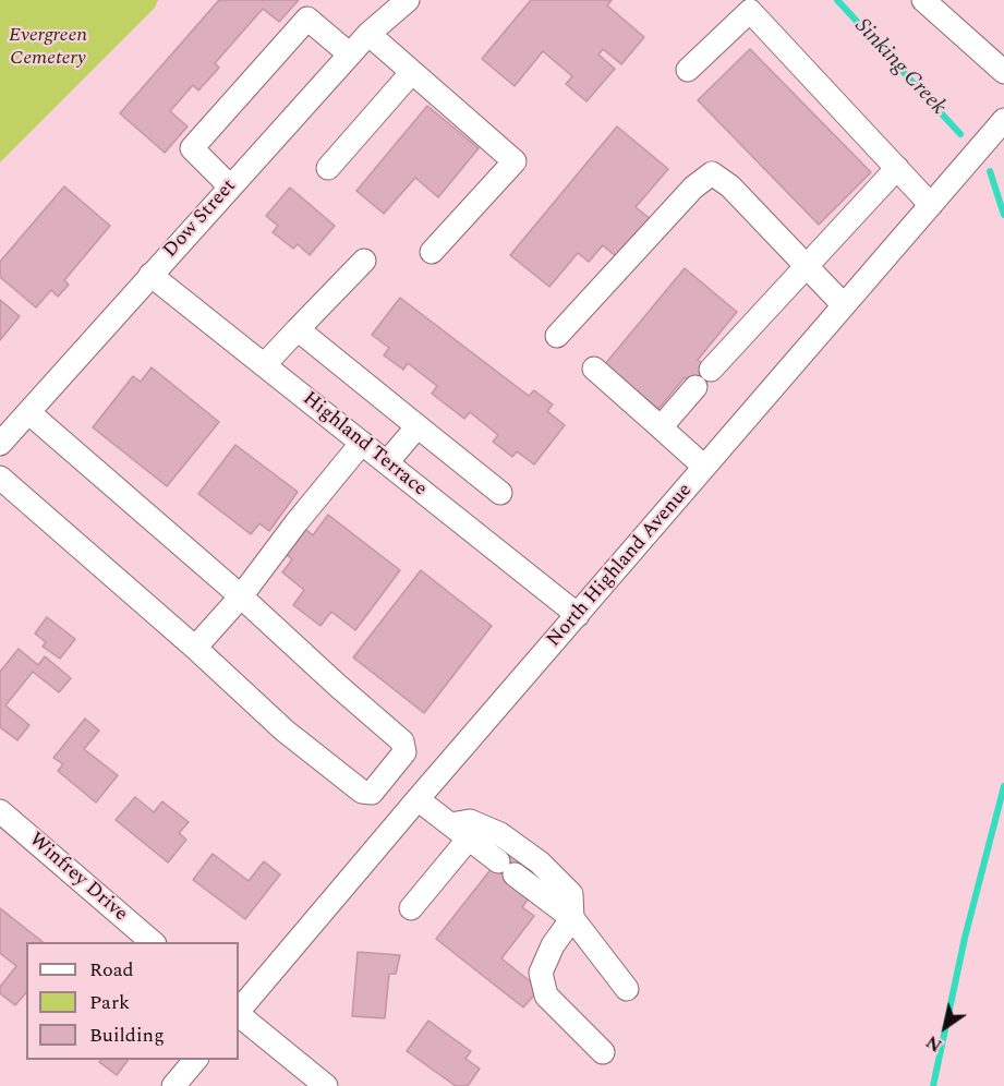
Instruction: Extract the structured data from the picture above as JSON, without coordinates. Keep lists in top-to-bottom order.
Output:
{
  "streets": {
    "street": [
      "Dow Street",
      "Highland Terrace",
      "North Highland Avenue",
      "Winfrey Drive"
    ]
  },
  "crossings": [
    ["Dow Street", "Highland Terrace"],
    ["Highland Terrace", "North Highland Avenue"]
  ],
  "water": ["Sinking Creek"],
  "parks": ["Evergreen Cemetery"],
  "legend": ["Road", "Park", "Building"],
  "north": "bottom left"
}
